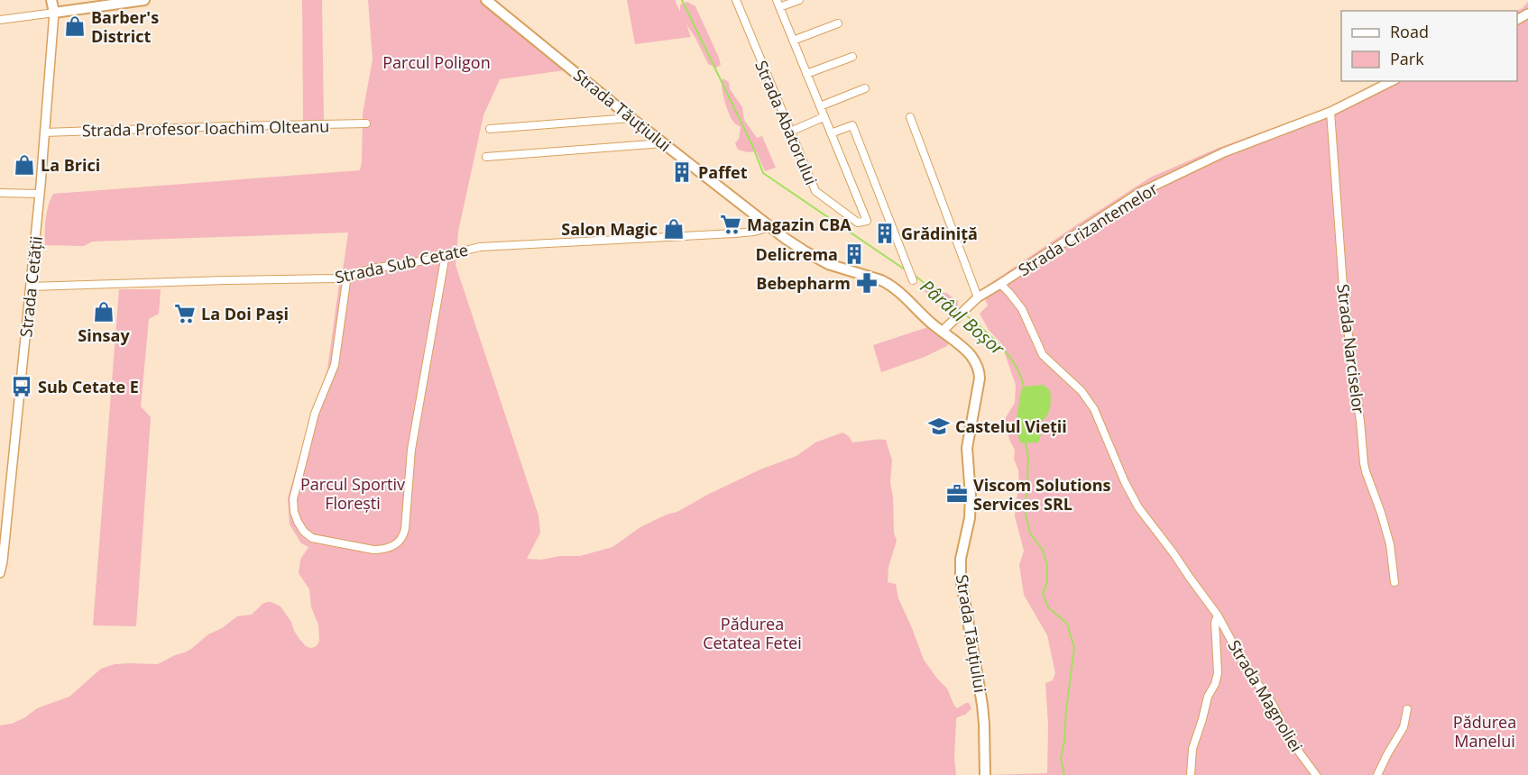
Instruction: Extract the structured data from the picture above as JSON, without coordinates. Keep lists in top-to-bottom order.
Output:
{
  "streets": {
    "main road": ["Strada Tăuțiului", "Strada Cetății"],
    "street": [
      "Strada Abatorului",
      "Strada Profesor Ioachim Olteanu",
      "Strada Crizantemelor",
      "Strada Sub Cetate",
      "Strada Narciselor",
      "Strada Magnoliei"
    ]
  },
  "crossings": [
    ["Strada Tăuțiului", "Strada Crizantemelor"],
    ["Strada Tăuțiului", "Strada Sub Cetate"],
    ["Strada Profesor Ioachim Olteanu", "Strada Cetății"],
    ["Strada Crizantemelor", "Strada Narciselor"],
    ["Strada Crizantemelor", "Strada Magnoliei"],
    ["Strada Sub Cetate", "Strada Cetății"]
  ],
  "water": ["Pârâul Boșor"],
  "parks": [
    "Parcul Poligon",
    "Parcul Sportiv Florești",
    "Pădurea Cetatea Fetei",
    "Pădurea Manelui"
  ],
  "places": {
    "shop": [
      "Barber's District",
      "La Brici",
      "Salon Magic",
      "Sinsay"
    ],
    "building": ["Paffet", "Grădiniță", "Delicrema"],
    "supermarket": ["Magazin CBA", "La Doi Pași"],
    "pharmacy": ["Bebepharm"],
    "bus stop": ["Sub Cetate E"],
    "school or university": ["Castelul Vieții"],
    "office": ["Viscom Solutions Services SRL"]
  },
  "legend": ["Road", "Park"]
}
